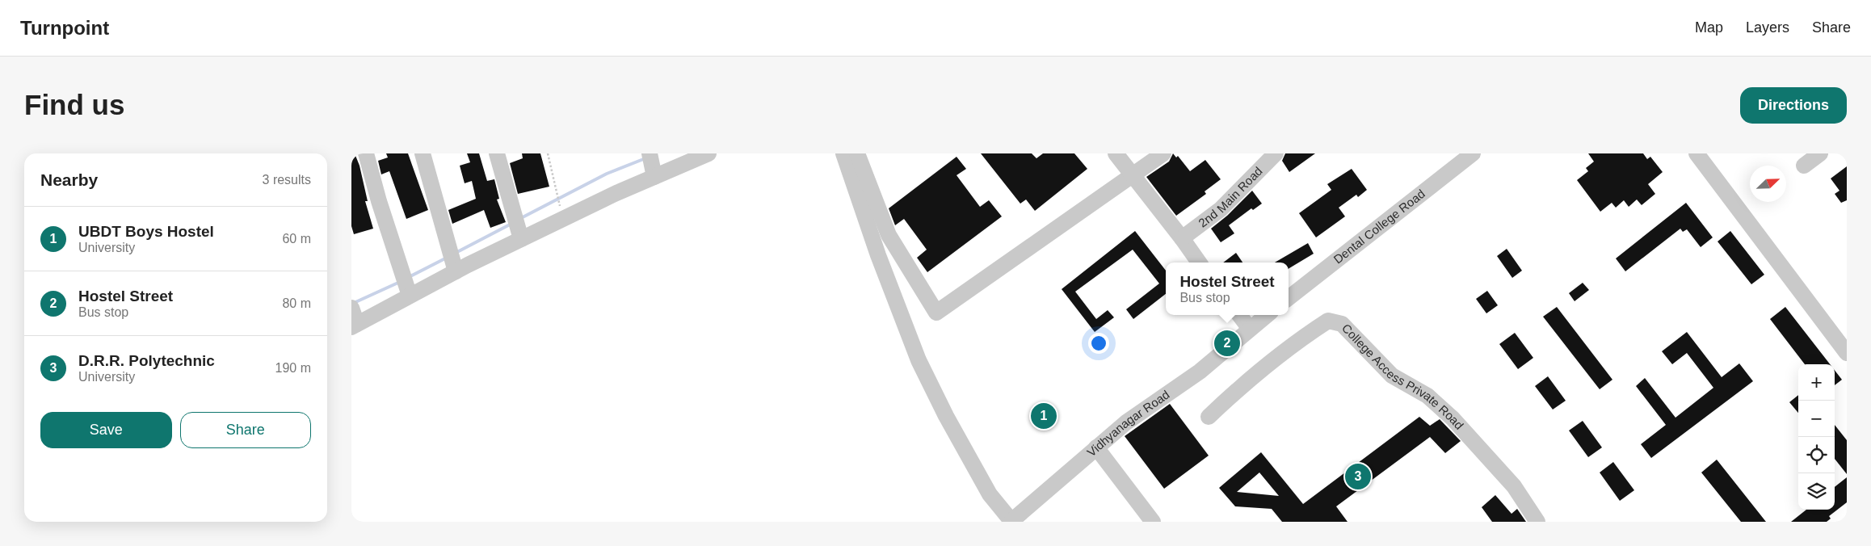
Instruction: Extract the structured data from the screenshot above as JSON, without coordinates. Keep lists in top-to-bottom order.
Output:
{
  "streets": {
    "street": [
      "2nd Main Road",
      "Dental College Road",
      "College Access Private Road",
      "Vidhyanagar Road"
    ]
  },
  "north": "top right",
  "page": {
    "header": "Turnpoint",
    "nav": ["Map", "Layers", "Share"],
    "buttons": [
      "Directions",
      ["Save", "Share"]
    ],
    "title": "Find us",
    "heading": ["Nearby", "3 results"],
    "list": [
      {
        "mark": "1",
        "name": "UBDT Boys Hostel",
        "note": "University",
        "value": "60 m"
      },
      {
        "mark": "2",
        "name": "Hostel Street",
        "note": "Bus stop",
        "value": "80 m"
      },
      {
        "mark": "3",
        "name": "D.R.R. Polytechnic",
        "note": "University",
        "value": "190 m"
      }
    ],
    "popup": ["Hostel Street", "Bus stop"],
    "pins": ["2", "1", "3"],
    "map_buttons": ["+", "−"]
  }
}
